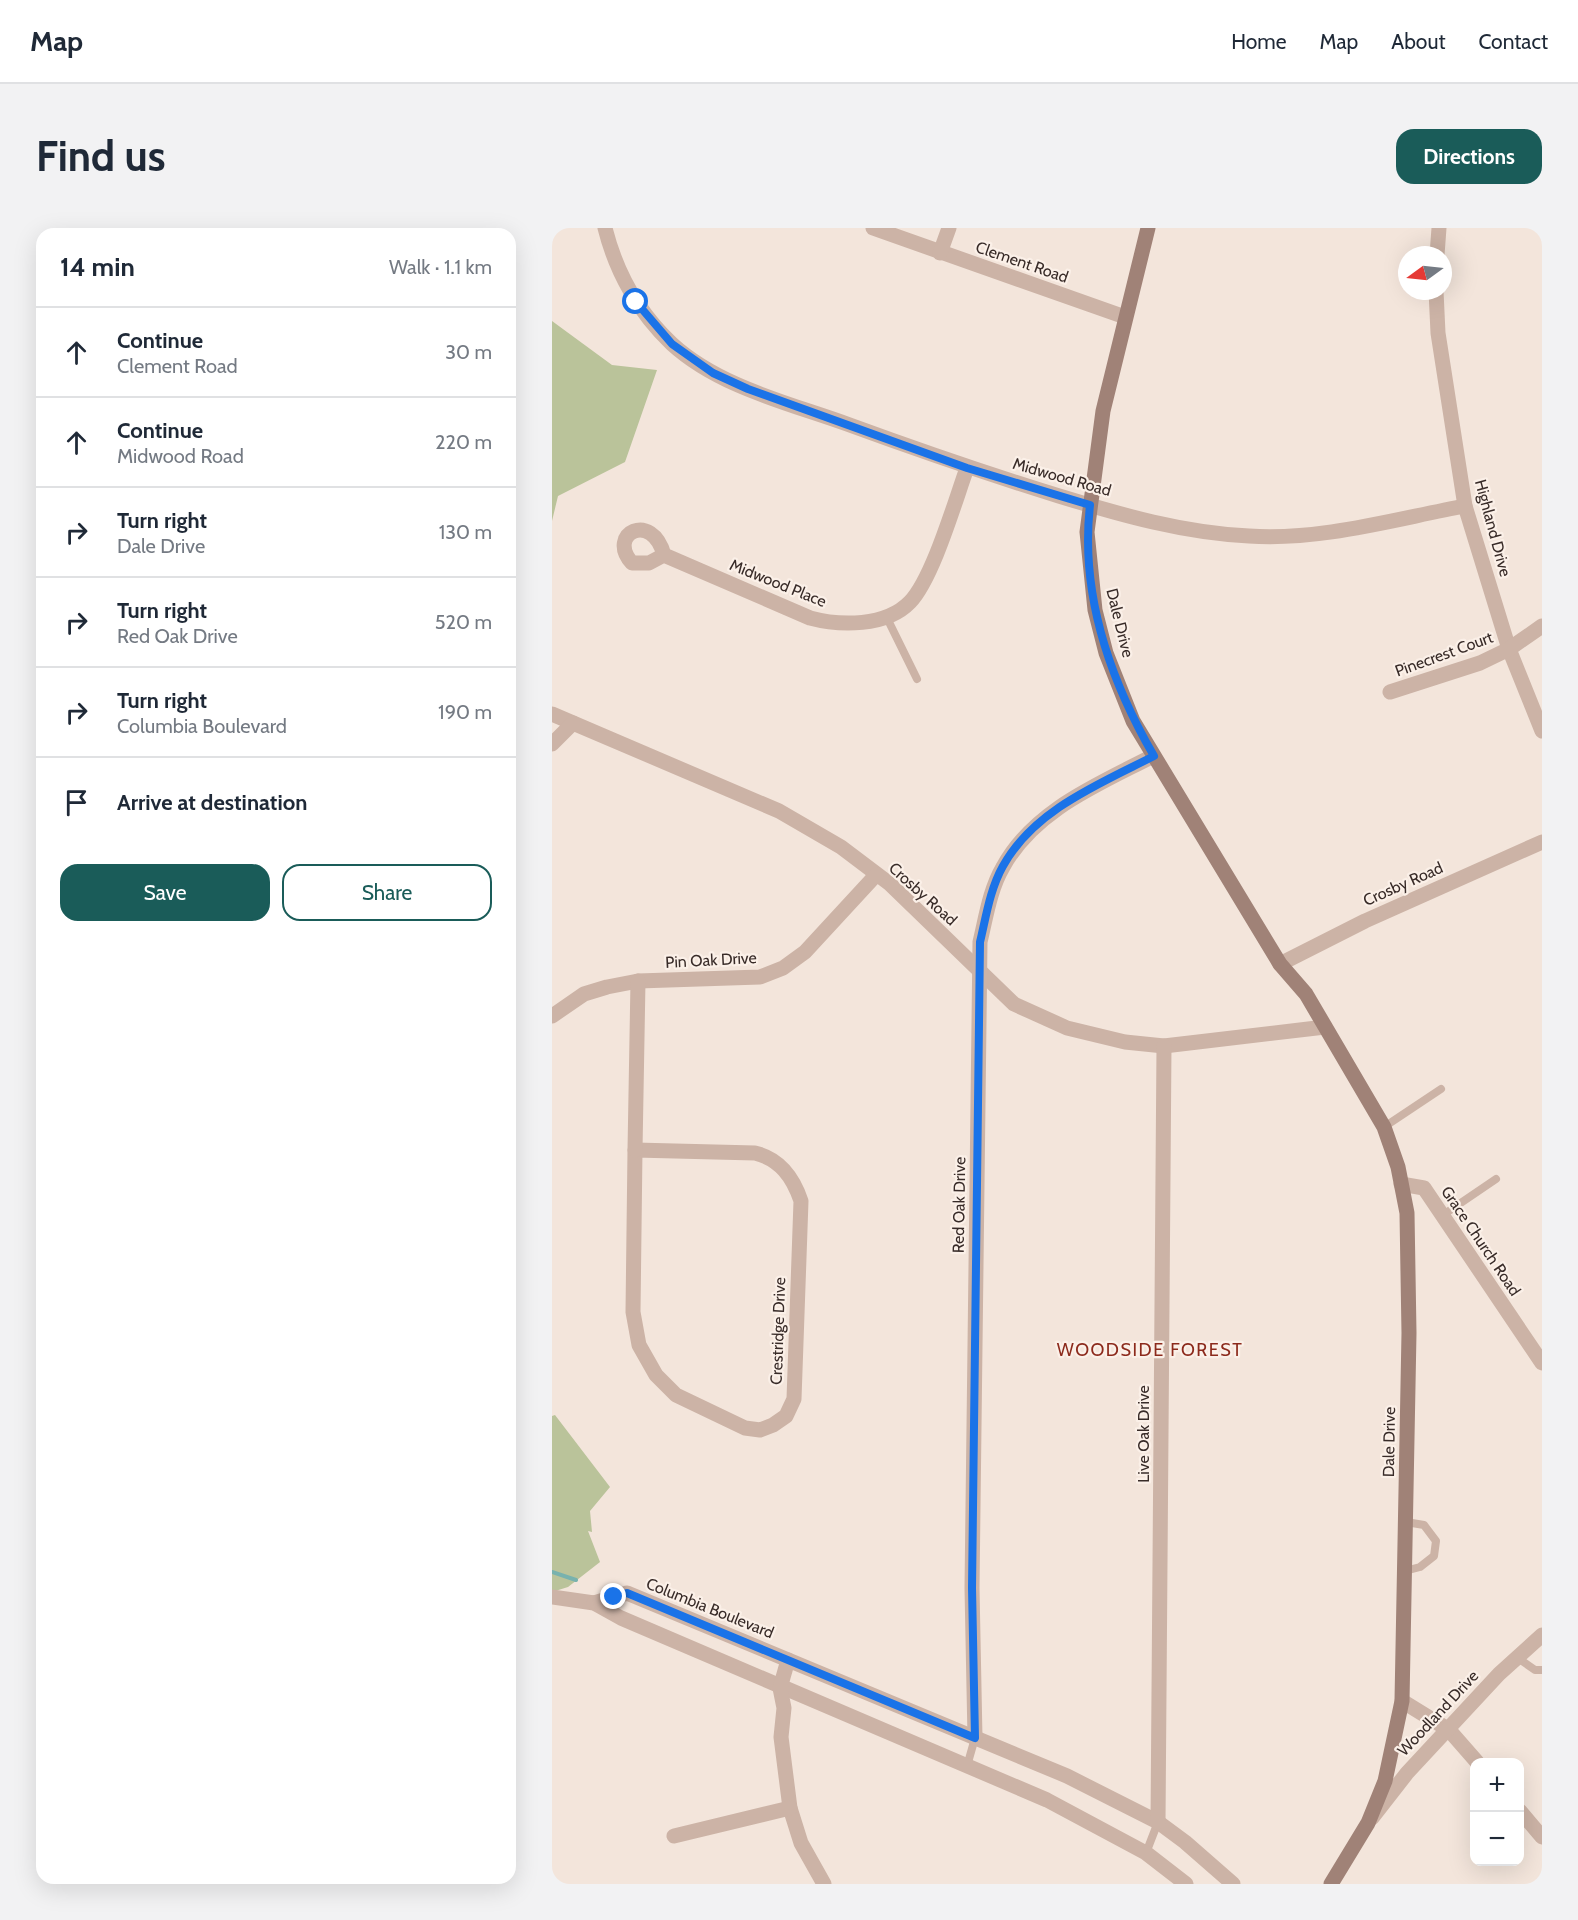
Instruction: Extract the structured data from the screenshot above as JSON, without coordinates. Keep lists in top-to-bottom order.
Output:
{
  "streets": {
    "street": [
      "Clement Road",
      "Midwood Road",
      "Highland Drive",
      "Midwood Place",
      "Dale Drive",
      "Pinecrest Court",
      "Crosby Road",
      "Pin Oak Drive",
      "Red Oak Drive",
      "Grace Church Road",
      "Crestridge Drive",
      "Live Oak Drive",
      "Columbia Boulevard",
      "Woodland Drive"
    ]
  },
  "crossings": [
    ["Clement Road", "Dale Drive"],
    ["Midwood Road", "Highland Drive"],
    ["Midwood Road", "Midwood Place"],
    ["Midwood Road", "Dale Drive"],
    ["Highland Drive", "Pinecrest Court"],
    ["Dale Drive", "Crosby Road"],
    ["Dale Drive", "Red Oak Drive"],
    ["Dale Drive", "Grace Church Road"],
    ["Dale Drive", "Woodland Drive"],
    ["Crosby Road", "Pin Oak Drive"],
    ["Crosby Road", "Red Oak Drive"],
    ["Crosby Road", "Live Oak Drive"],
    ["Pin Oak Drive", "Crestridge Drive"],
    ["Red Oak Drive", "Columbia Boulevard"],
    ["Live Oak Drive", "Columbia Boulevard"]
  ],
  "districts": ["WOODSIDE FOREST"],
  "north": "left",
  "page": {
    "header": "Map",
    "nav": [
      "Home",
      "Map",
      "About",
      "Contact"
    ],
    "buttons": [
      "Directions",
      ["Save", "Share"]
    ],
    "title": "Find us",
    "heading": ["14 min", "Walk · 1.1 km"],
    "list": [
      ["Continue", "Clement Road", "30 m"],
      ["Continue", "Midwood Road", "220 m"],
      ["Turn right", "Dale Drive", "130 m"],
      ["Turn right", "Red Oak Drive", "520 m"],
      ["Turn right", "Columbia Boulevard", "190 m"],
      "Arrive at destination"
    ],
    "map_buttons": ["+", "−"]
  }
}
